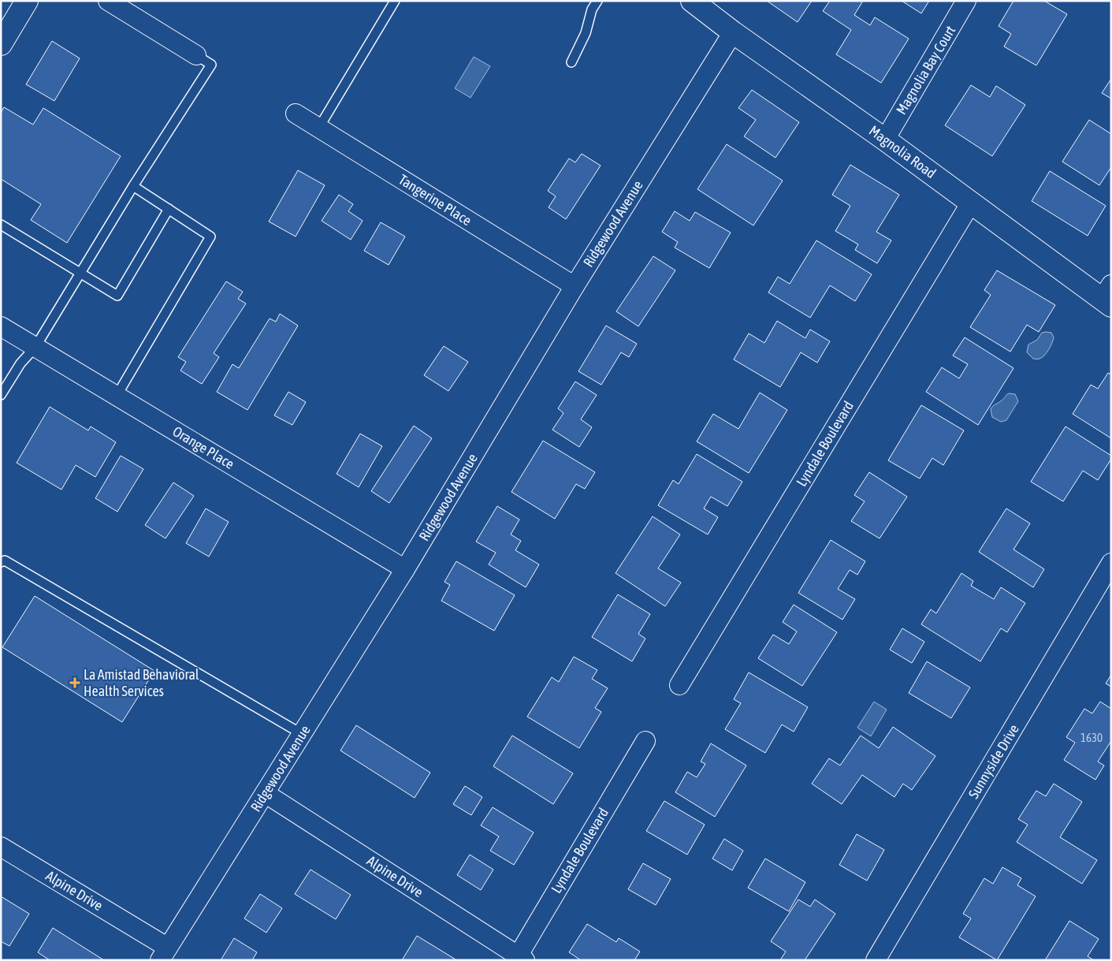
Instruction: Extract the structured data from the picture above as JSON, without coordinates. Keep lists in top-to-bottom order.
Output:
{
  "streets": {
    "street": [
      "Magnolia Bay Court",
      "Magnolia Road",
      "Tangerine Place",
      "Ridgewood Avenue",
      "Lyndale Boulevard",
      "Orange Place",
      "Sunnyside Drive",
      "Alpine Drive"
    ]
  },
  "crossings": [
    ["Magnolia Bay Court", "Magnolia Road"],
    ["Magnolia Road", "Ridgewood Avenue"],
    ["Magnolia Road", "Lyndale Boulevard"],
    ["Tangerine Place", "Ridgewood Avenue"],
    ["Ridgewood Avenue", "Orange Place"],
    ["Ridgewood Avenue", "Alpine Drive"],
    ["Lyndale Boulevard", "Alpine Drive"]
  ],
  "places": {
    "health": ["La Amistad Behavioral Health Services"]
  },
  "house_numbers": ["1630"]
}
